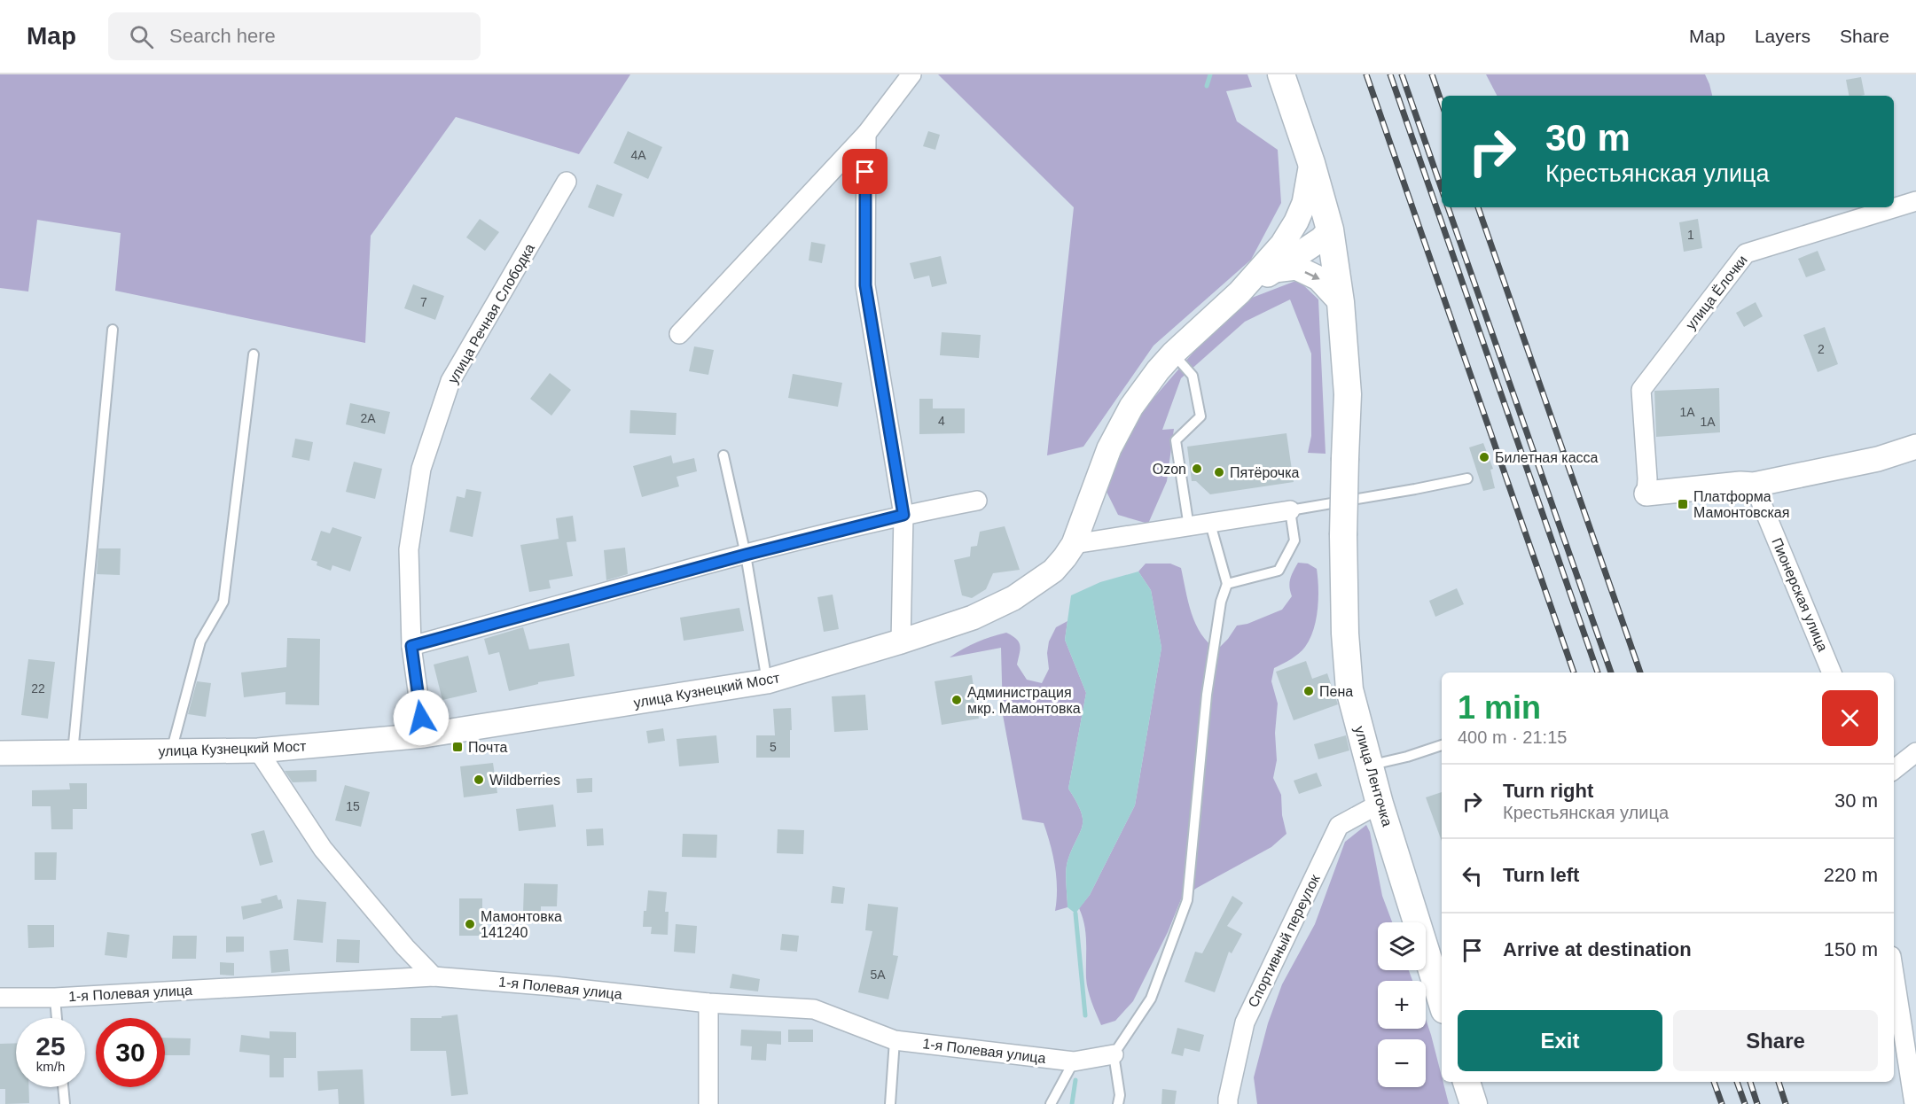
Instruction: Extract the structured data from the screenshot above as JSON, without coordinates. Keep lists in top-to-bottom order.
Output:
{
  "streets": {
    "main road": ["улица Ленточка"],
    "street": [
      "улица Ёлочки",
      "улица Речная Слободка",
      "Пионерская улица",
      "улица Кузнецкий Мост",
      "Спортивный переулок",
      "1-я Полевая улица"
    ]
  },
  "crossings": [
    ["улица Речная Слободка", "улица Кузнецкий Мост"],
    ["улица Ленточка", "Спортивный переулок"]
  ],
  "places": {
    "other": [
      "Билетная касса",
      "Ozon",
      "Пятёрочка",
      "Пена",
      "Администрация мкр. Мамонтовка",
      "Wildberries",
      "Мамонтовка 141240"
    ],
    "transit": ["Платформа Мамонтовская", "Почта"]
  },
  "house_numbers": [
    "4А",
    "1",
    "7",
    "2",
    "1А",
    "2А",
    "4",
    "1А",
    "22",
    "5",
    "15",
    "5А"
  ],
  "page": {
    "header": "Map",
    "search": "Search here",
    "nav": ["Map", "Layers", "Share"],
    "turn": ["30 m", "Крестьянская улица"],
    "heading": ["1 min", "400 m · 21:15"],
    "list": [
      {
        "name": "Turn right",
        "note": "Крестьянская улица",
        "value": "30 m"
      },
      {
        "name": "Turn left",
        "value": "220 m"
      },
      {
        "name": "Arrive at destination",
        "value": "150 m"
      }
    ],
    "map_buttons": ["+", "−"],
    "buttons": ["Exit", "Share"],
    "speed": "25 km/h",
    "limit": "30"
  }
}
